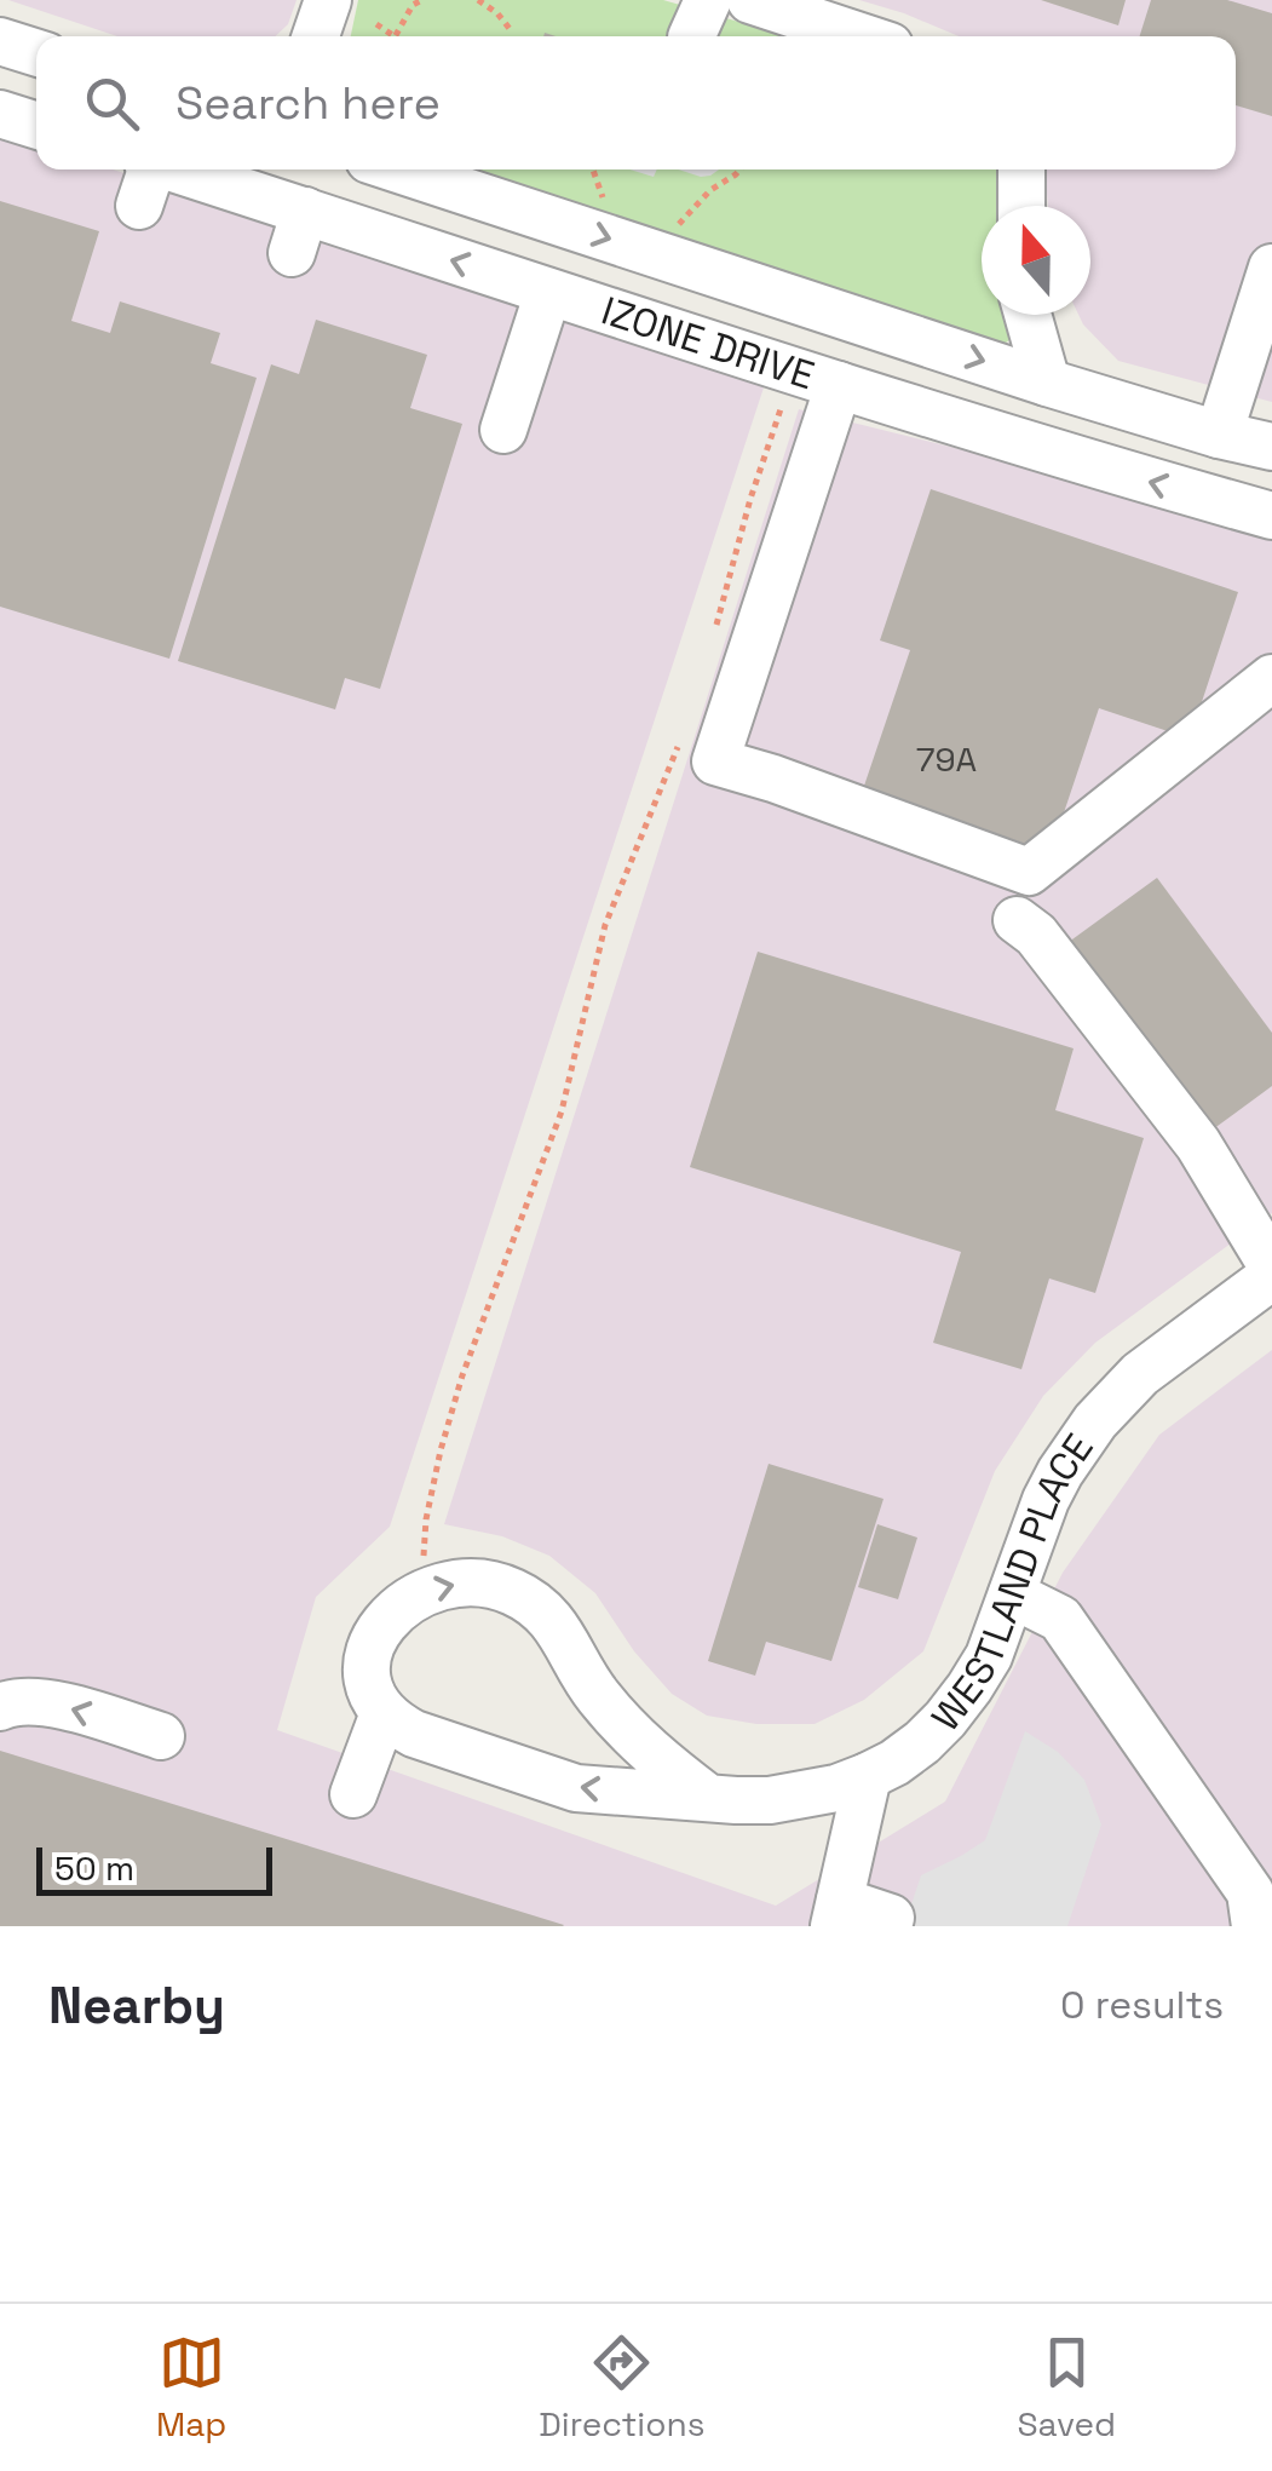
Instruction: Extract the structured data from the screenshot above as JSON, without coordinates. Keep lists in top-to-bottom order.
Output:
{
  "streets": {
    "street": ["IZONE DRIVE", "WESTLAND PLACE"]
  },
  "house_numbers": ["79A"],
  "scale_bar": "50 m",
  "north": "top",
  "page": {
    "search": "Search here",
    "scale": "50 m",
    "heading": ["Nearby", "0 results"],
    "nav": ["Map", "Directions", "Saved"]
  }
}
